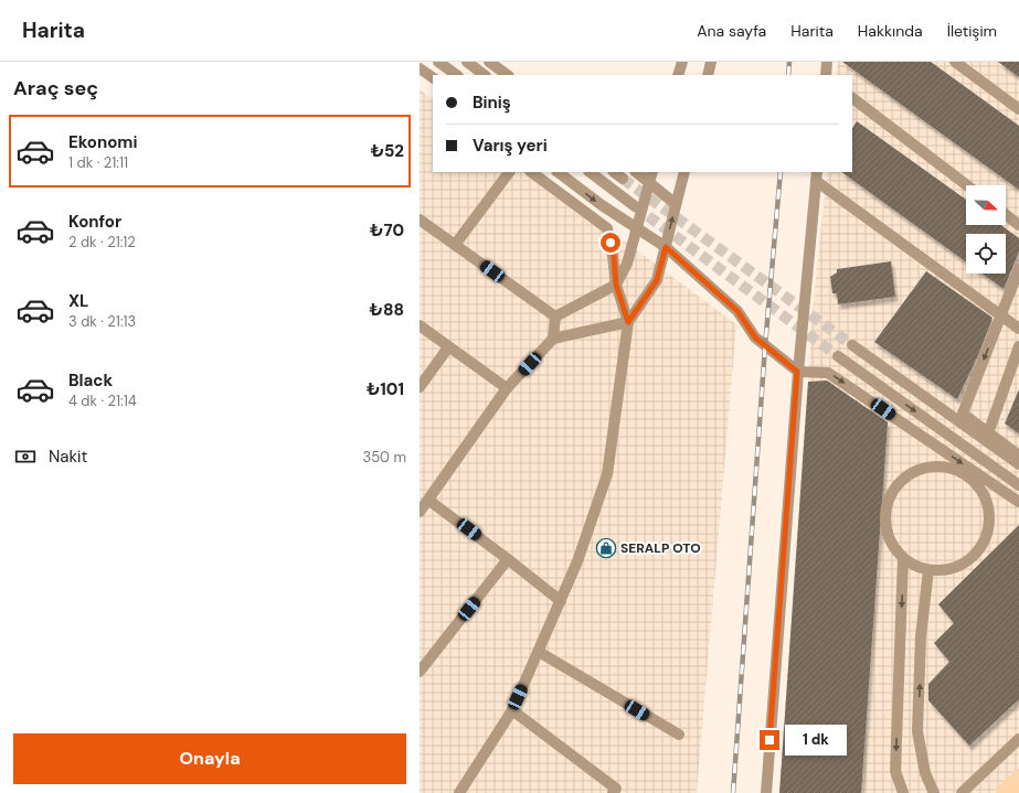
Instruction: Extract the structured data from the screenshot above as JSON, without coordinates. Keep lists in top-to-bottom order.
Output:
{
  "places": {
    "shop": ["SERALP OTO"]
  },
  "north": "right",
  "page": {
    "header": "Harita",
    "nav": [
      "Ana sayfa",
      "Harita",
      "Hakkında",
      "İletişim"
    ],
    "heading": "Araç seç",
    "banner": ["Biniş", "Varış yeri"],
    "list": [
      {
        "name": "Ekonomi",
        "note": "1 dk · 21:11",
        "value": "₺52"
      },
      {
        "name": "Konfor",
        "note": "2 dk · 21:12",
        "value": "₺70"
      },
      {
        "name": "XL",
        "note": "3 dk · 21:13",
        "value": "₺88"
      },
      {
        "name": "Black",
        "note": "4 dk · 21:14",
        "value": "₺101"
      }
    ],
    "pay": ["Nakit", "350 m"],
    "buttons": "Onayla",
    "bubble": "1 dk"
  }
}
